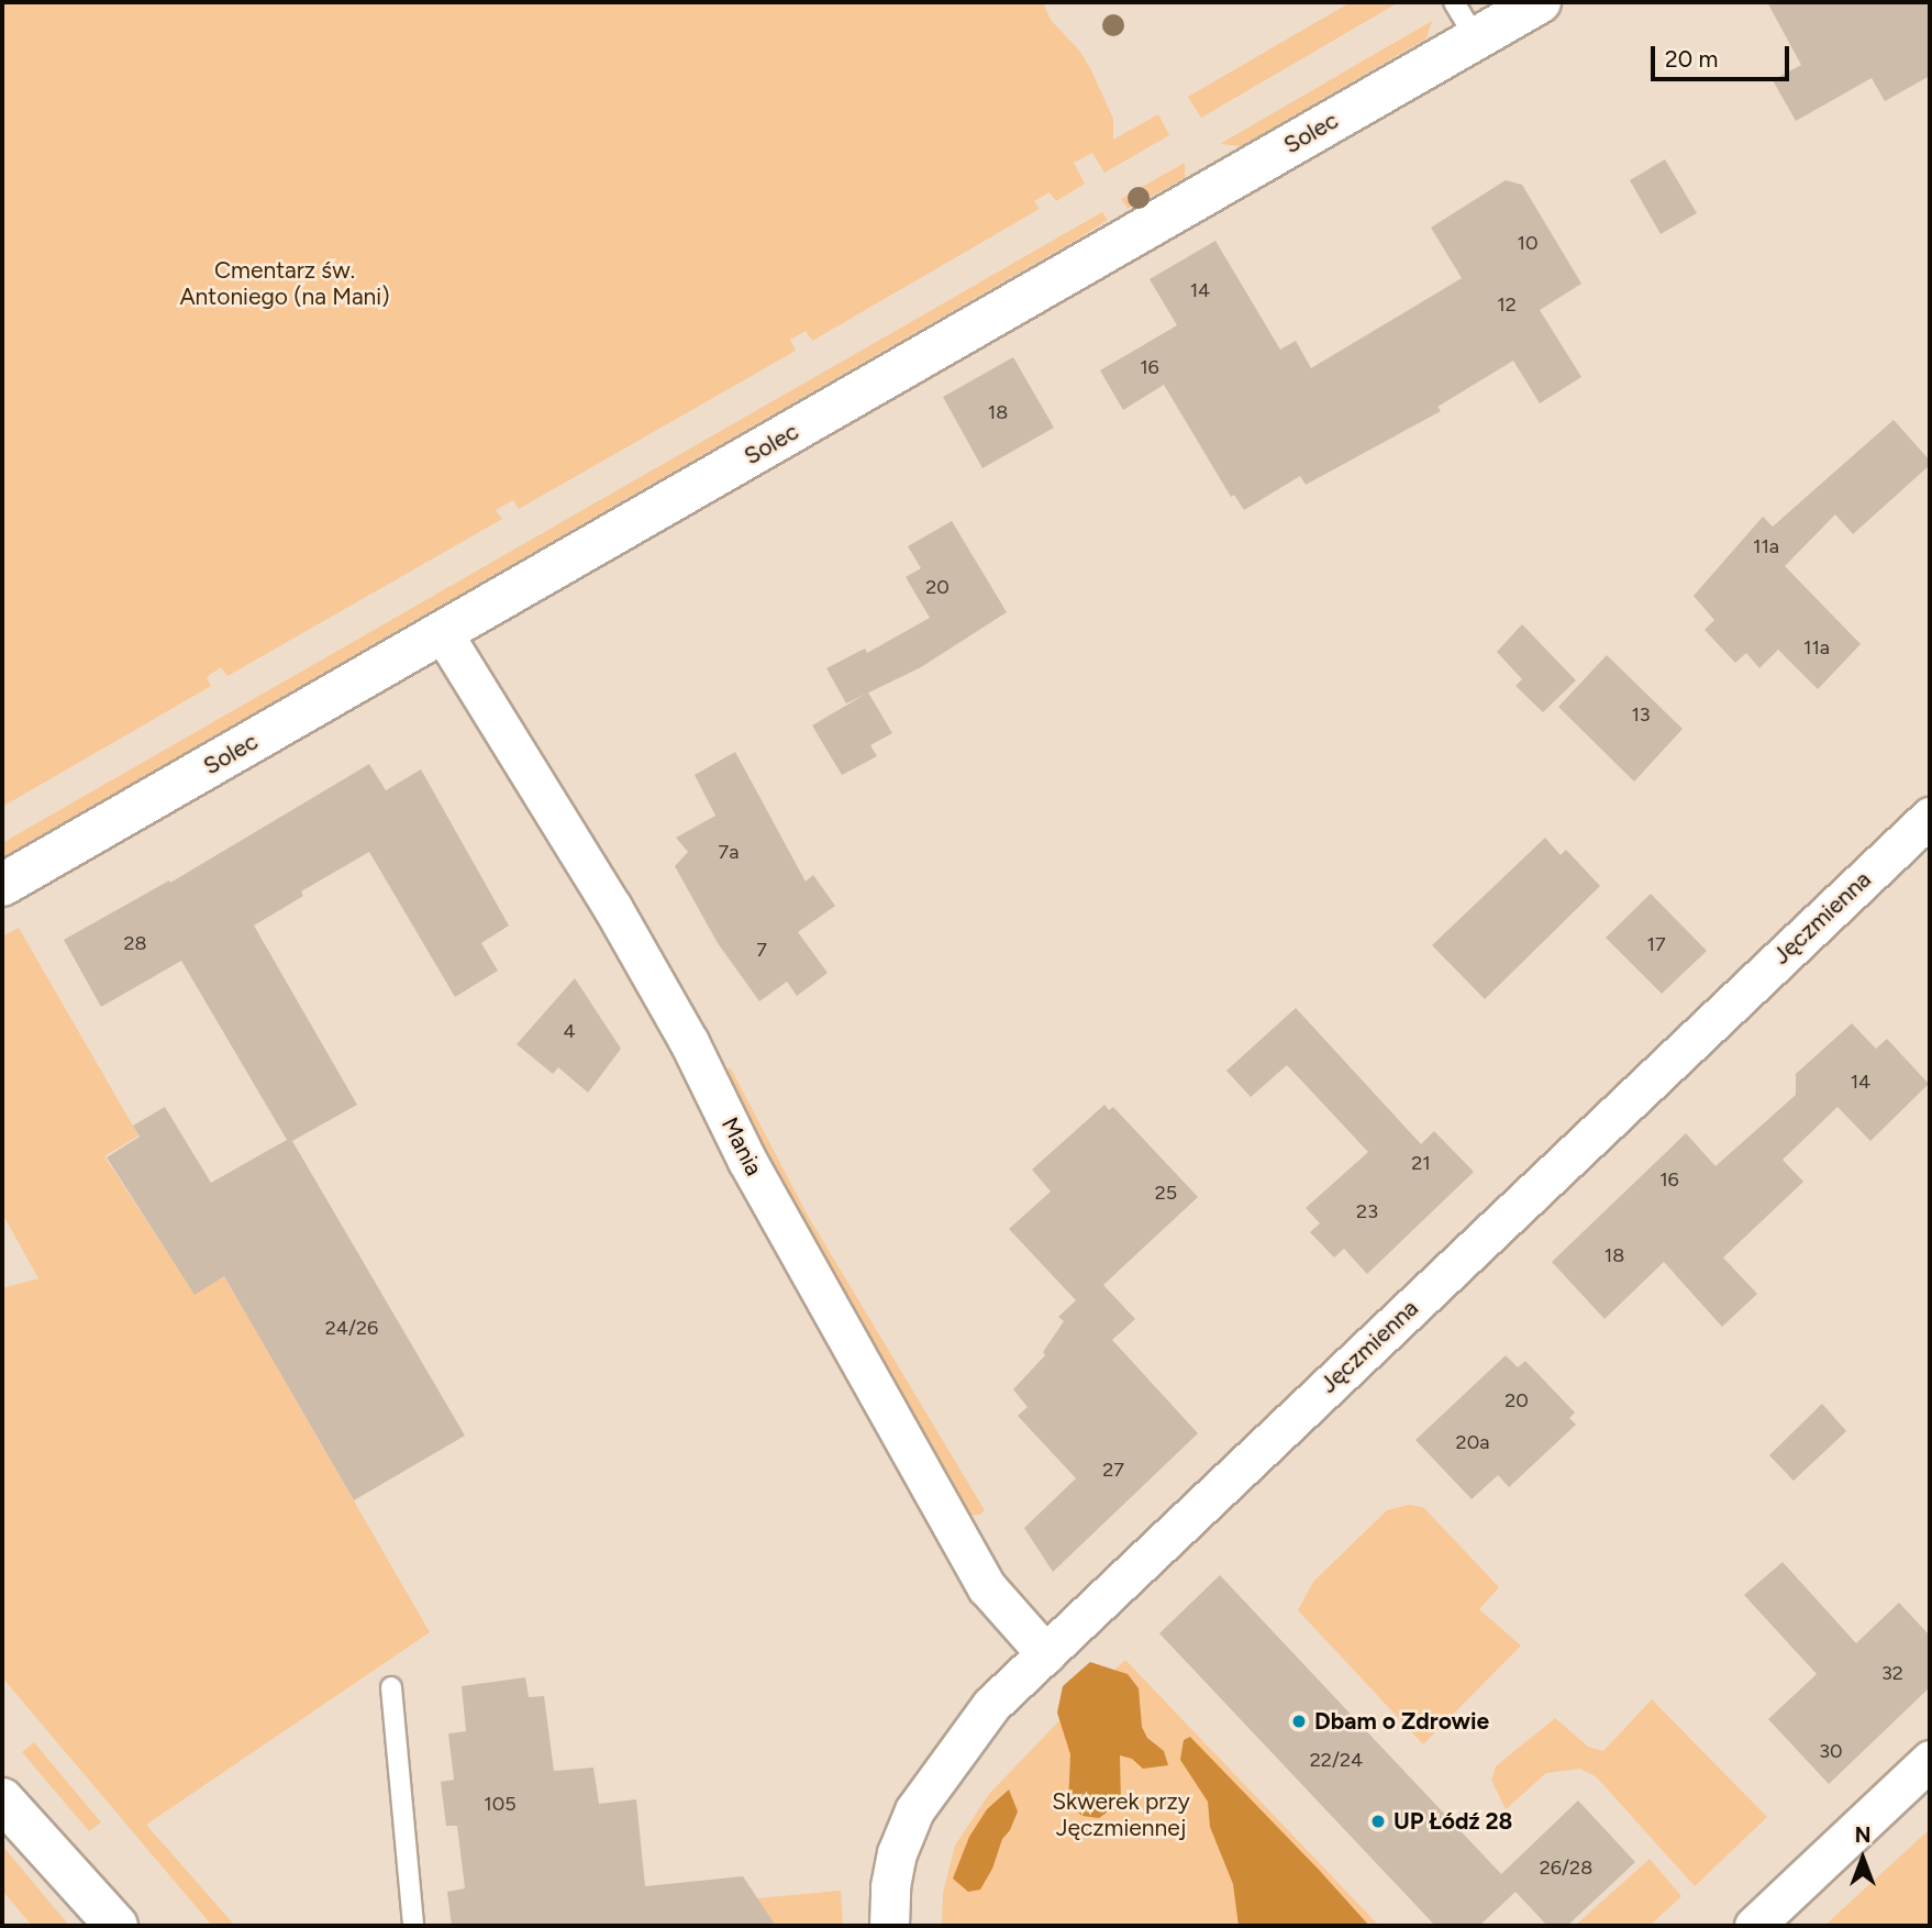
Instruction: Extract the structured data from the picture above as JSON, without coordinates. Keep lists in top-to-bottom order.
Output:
{
  "streets": {
    "main road": ["Solec"],
    "street": ["Jęczmienna", "Mania"]
  },
  "crossings": [
    ["Solec", "Mania"],
    ["Jęczmienna", "Mania"]
  ],
  "parks": ["Cmentarz św. Antoniego (na Mani)", "Skwerek przy Jęczmiennej"],
  "places": ["Dbam o Zdrowie", "UP Łódź 28"],
  "house_numbers": [
    "10",
    "14",
    "12",
    "16",
    "18",
    "11a",
    "20",
    "11a",
    "13",
    "7a",
    "28",
    "17",
    "7",
    "4",
    "14",
    "21",
    "16",
    "25",
    "23",
    "18",
    "24/26",
    "20",
    "20a",
    "27",
    "32",
    "30",
    "22/24",
    "105",
    "26/28"
  ],
  "scale_bar": "20 m",
  "north": "top"
}
